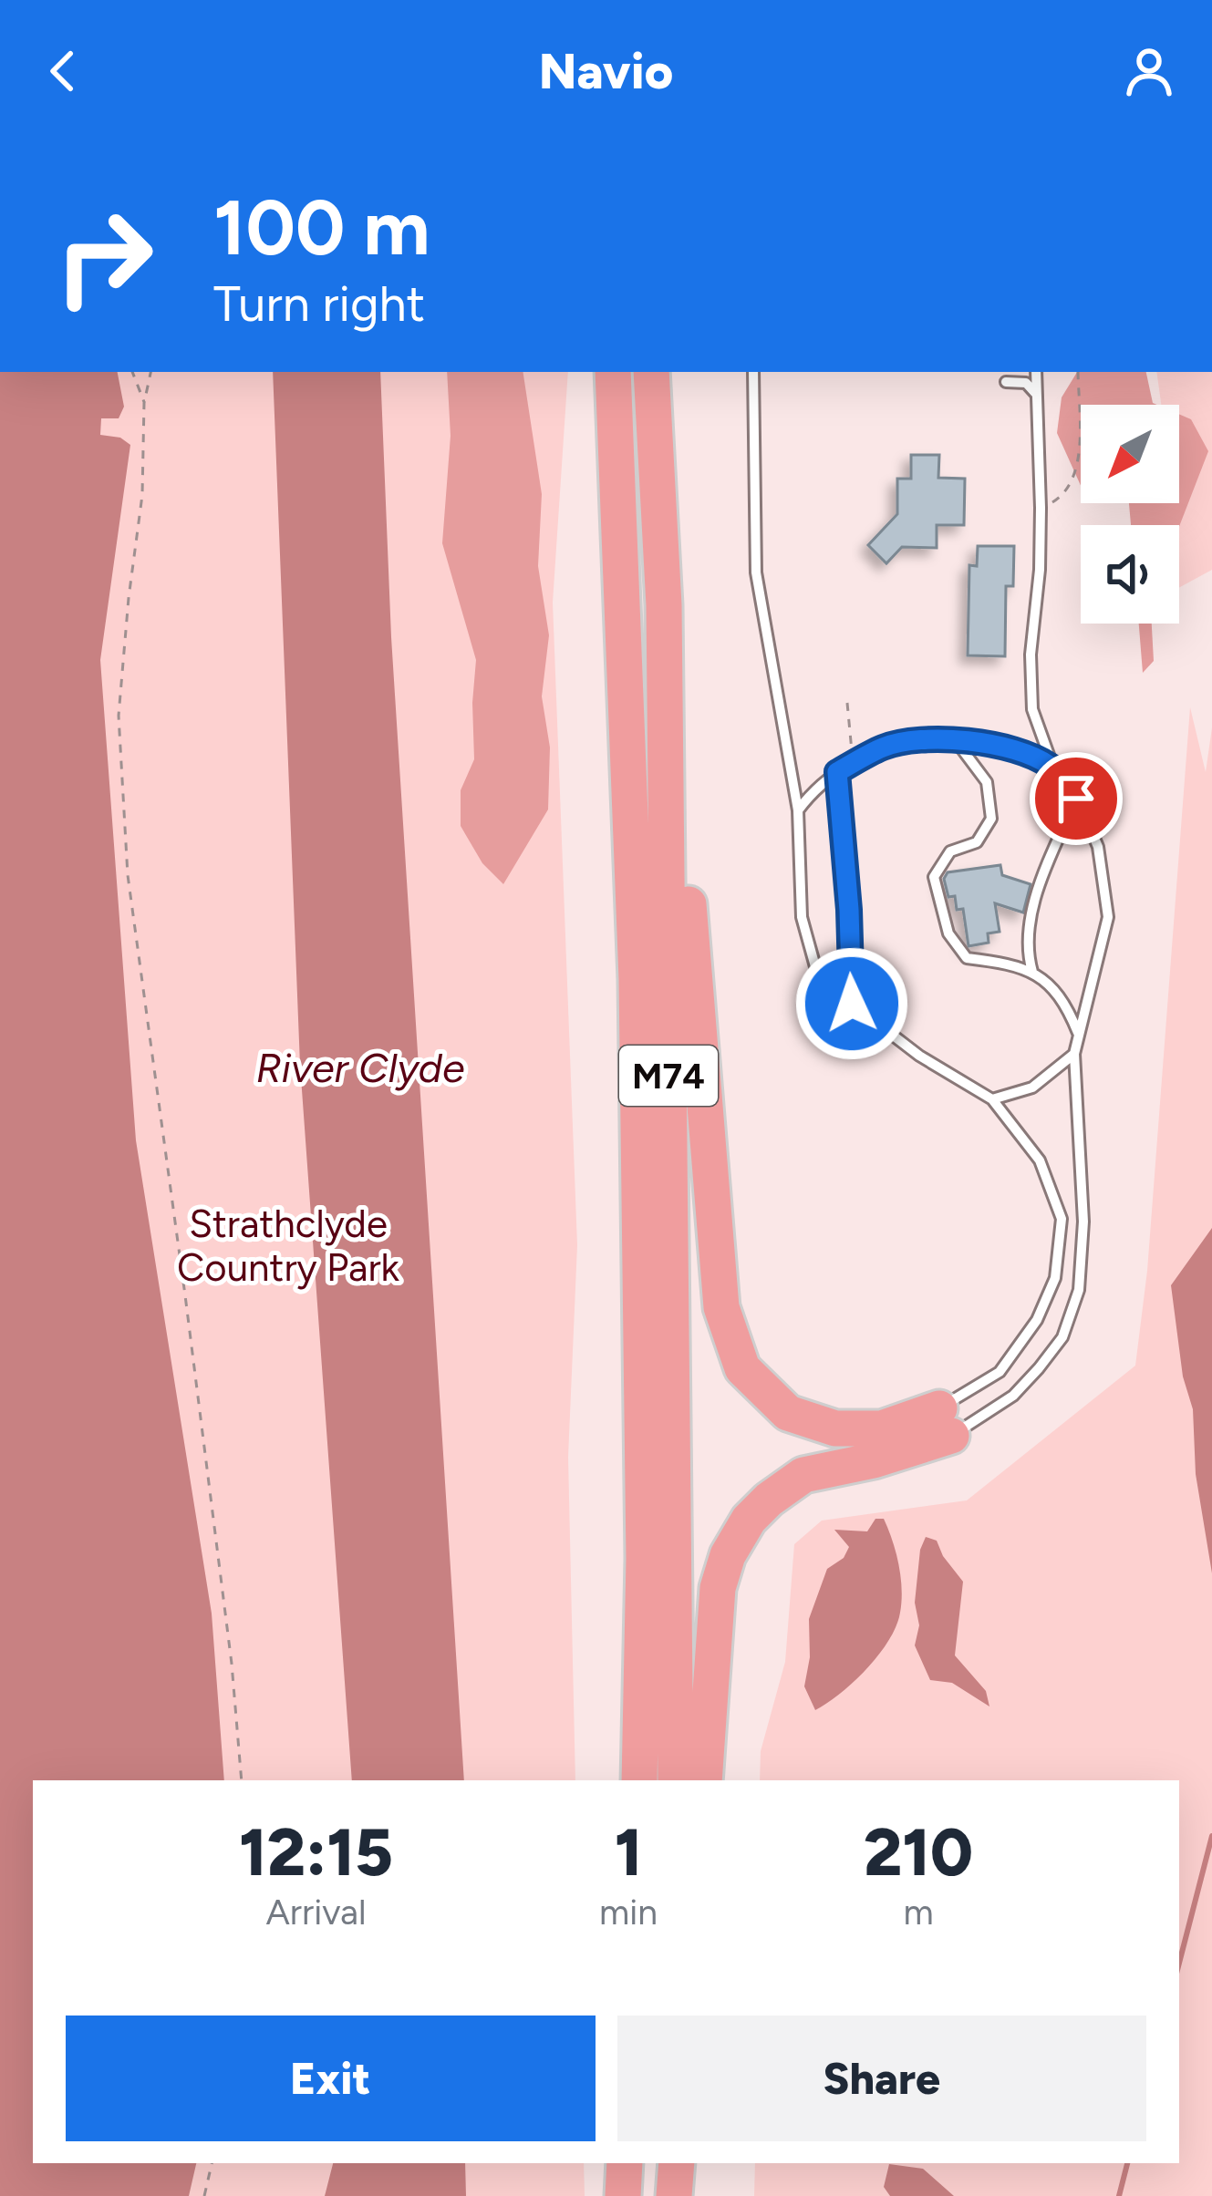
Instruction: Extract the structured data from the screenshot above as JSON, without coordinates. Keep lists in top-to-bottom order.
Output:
{
  "streets": {
    "highway": ["M74"]
  },
  "water": ["River Clyde"],
  "parks": ["Strathclyde Country Park"],
  "north": "bottom left",
  "page": {
    "header": "Navio",
    "turn": ["100 m", "Turn right"],
    "eta": [
      "12:15",
      "Arrival",
      "1",
      "min",
      "210",
      "m"
    ],
    "buttons": ["Exit", "Share"]
  }
}
